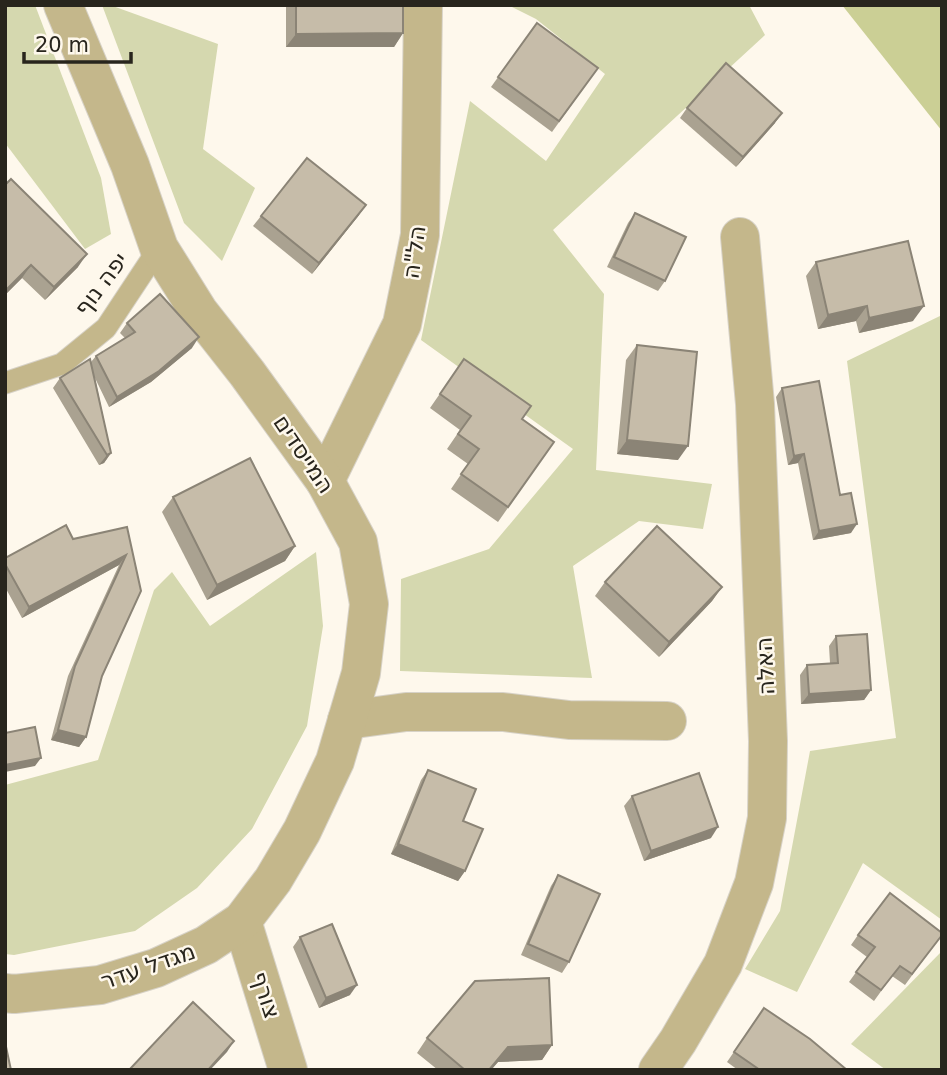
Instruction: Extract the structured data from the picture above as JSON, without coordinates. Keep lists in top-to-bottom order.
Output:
{
  "streets": {
    "street": [
      "הל\"ה",
      "המייסדים",
      "האלה",
      "מגדל עדר",
      "צורף"
    ],
    "lane": ["יפה נוף"]
  },
  "crossings": [
    ["הל\"ה", "המייסדים"],
    ["יפה נוף", "המייסדים"],
    ["המייסדים", "מגדל עדר"],
    ["המייסדים", "צורף"],
    ["מגדל עדר", "צורף"]
  ],
  "scale_bar": "20 m"
}
